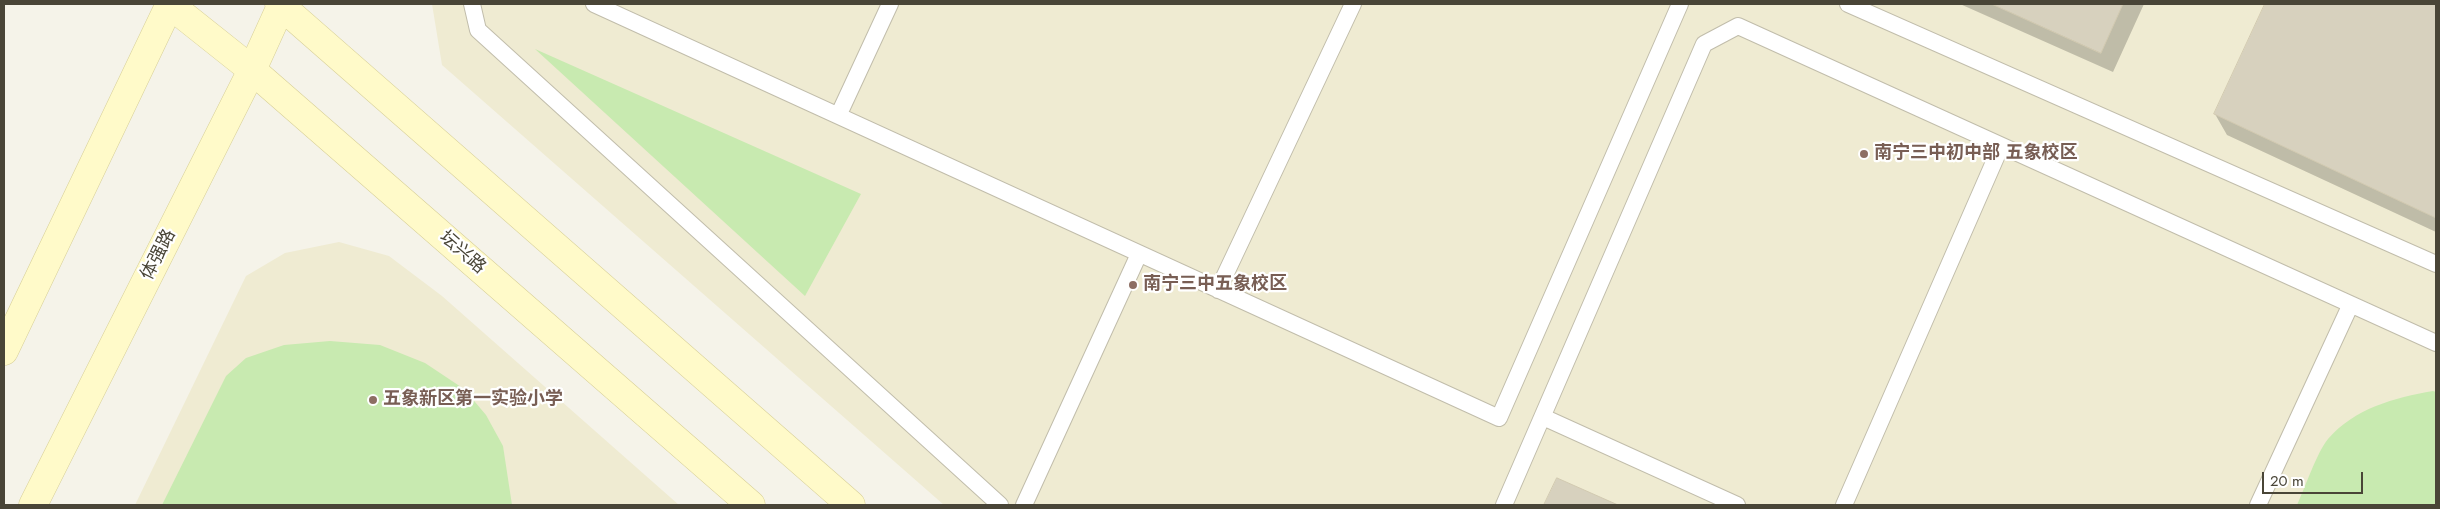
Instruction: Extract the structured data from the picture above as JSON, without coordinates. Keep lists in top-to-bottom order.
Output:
{
  "streets": {
    "street": ["坛兴路", "体强路"]
  },
  "crossings": [
    ["坛兴路", "体强路"]
  ],
  "places": ["南宁三中初中部 五象校区", "南宁三中五象校区", "五象新区第一实验小学"],
  "scale_bar": "20 m"
}
